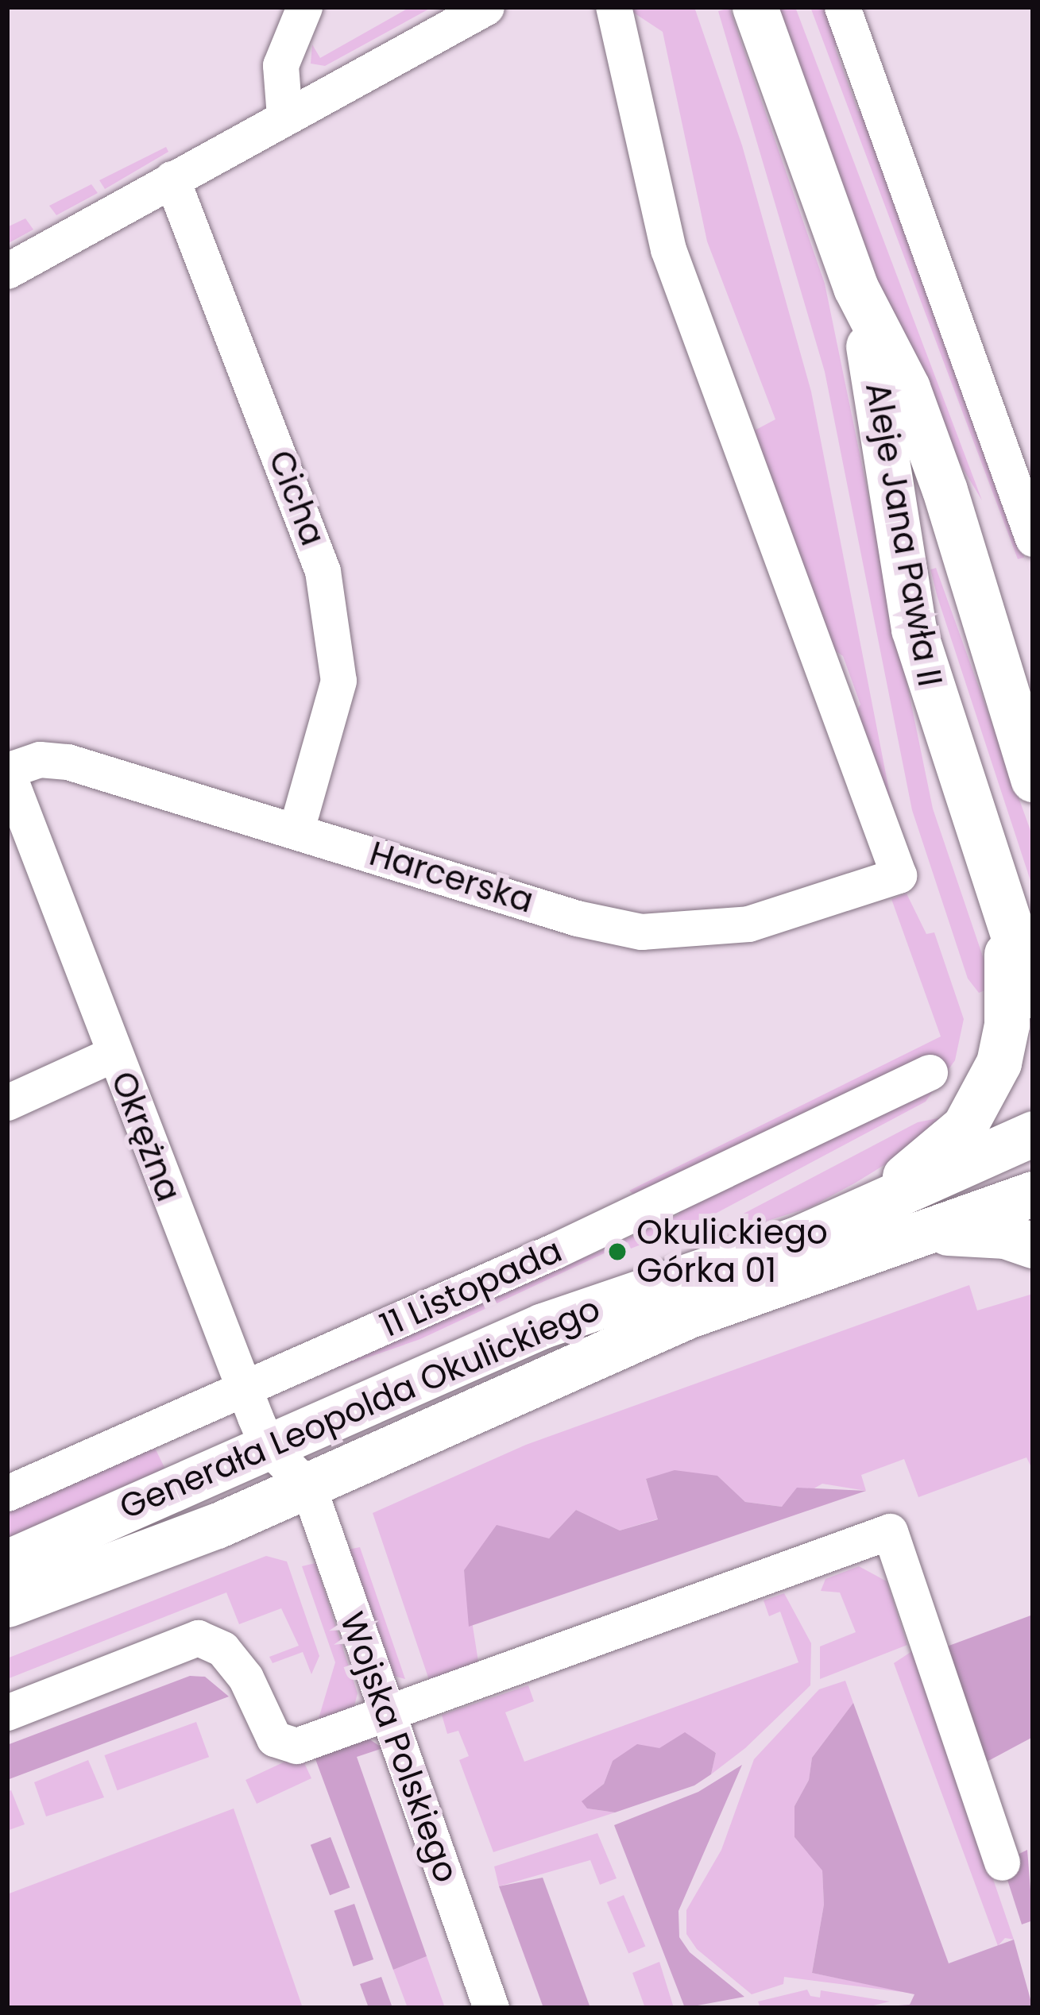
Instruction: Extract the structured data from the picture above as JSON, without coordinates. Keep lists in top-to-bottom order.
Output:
{
  "streets": {
    "street": [
      "Cicha",
      "Aleje Jana Pawła II",
      "Harcerska",
      "Okrężna",
      "11 Listopada",
      "Generała Leopolda Okulickiego",
      "Wojska Polskiego"
    ]
  },
  "crossings": [
    ["Cicha", "Harcerska"],
    ["Harcerska", "Okrężna"],
    ["Okrężna", "11 Listopada"],
    ["Okrężna", "Generała Leopolda Okulickiego"],
    ["Okrężna", "Wojska Polskiego"],
    ["Generała Leopolda Okulickiego", "Wojska Polskiego"]
  ],
  "places": ["Okulickiego Górka 01"]
}
